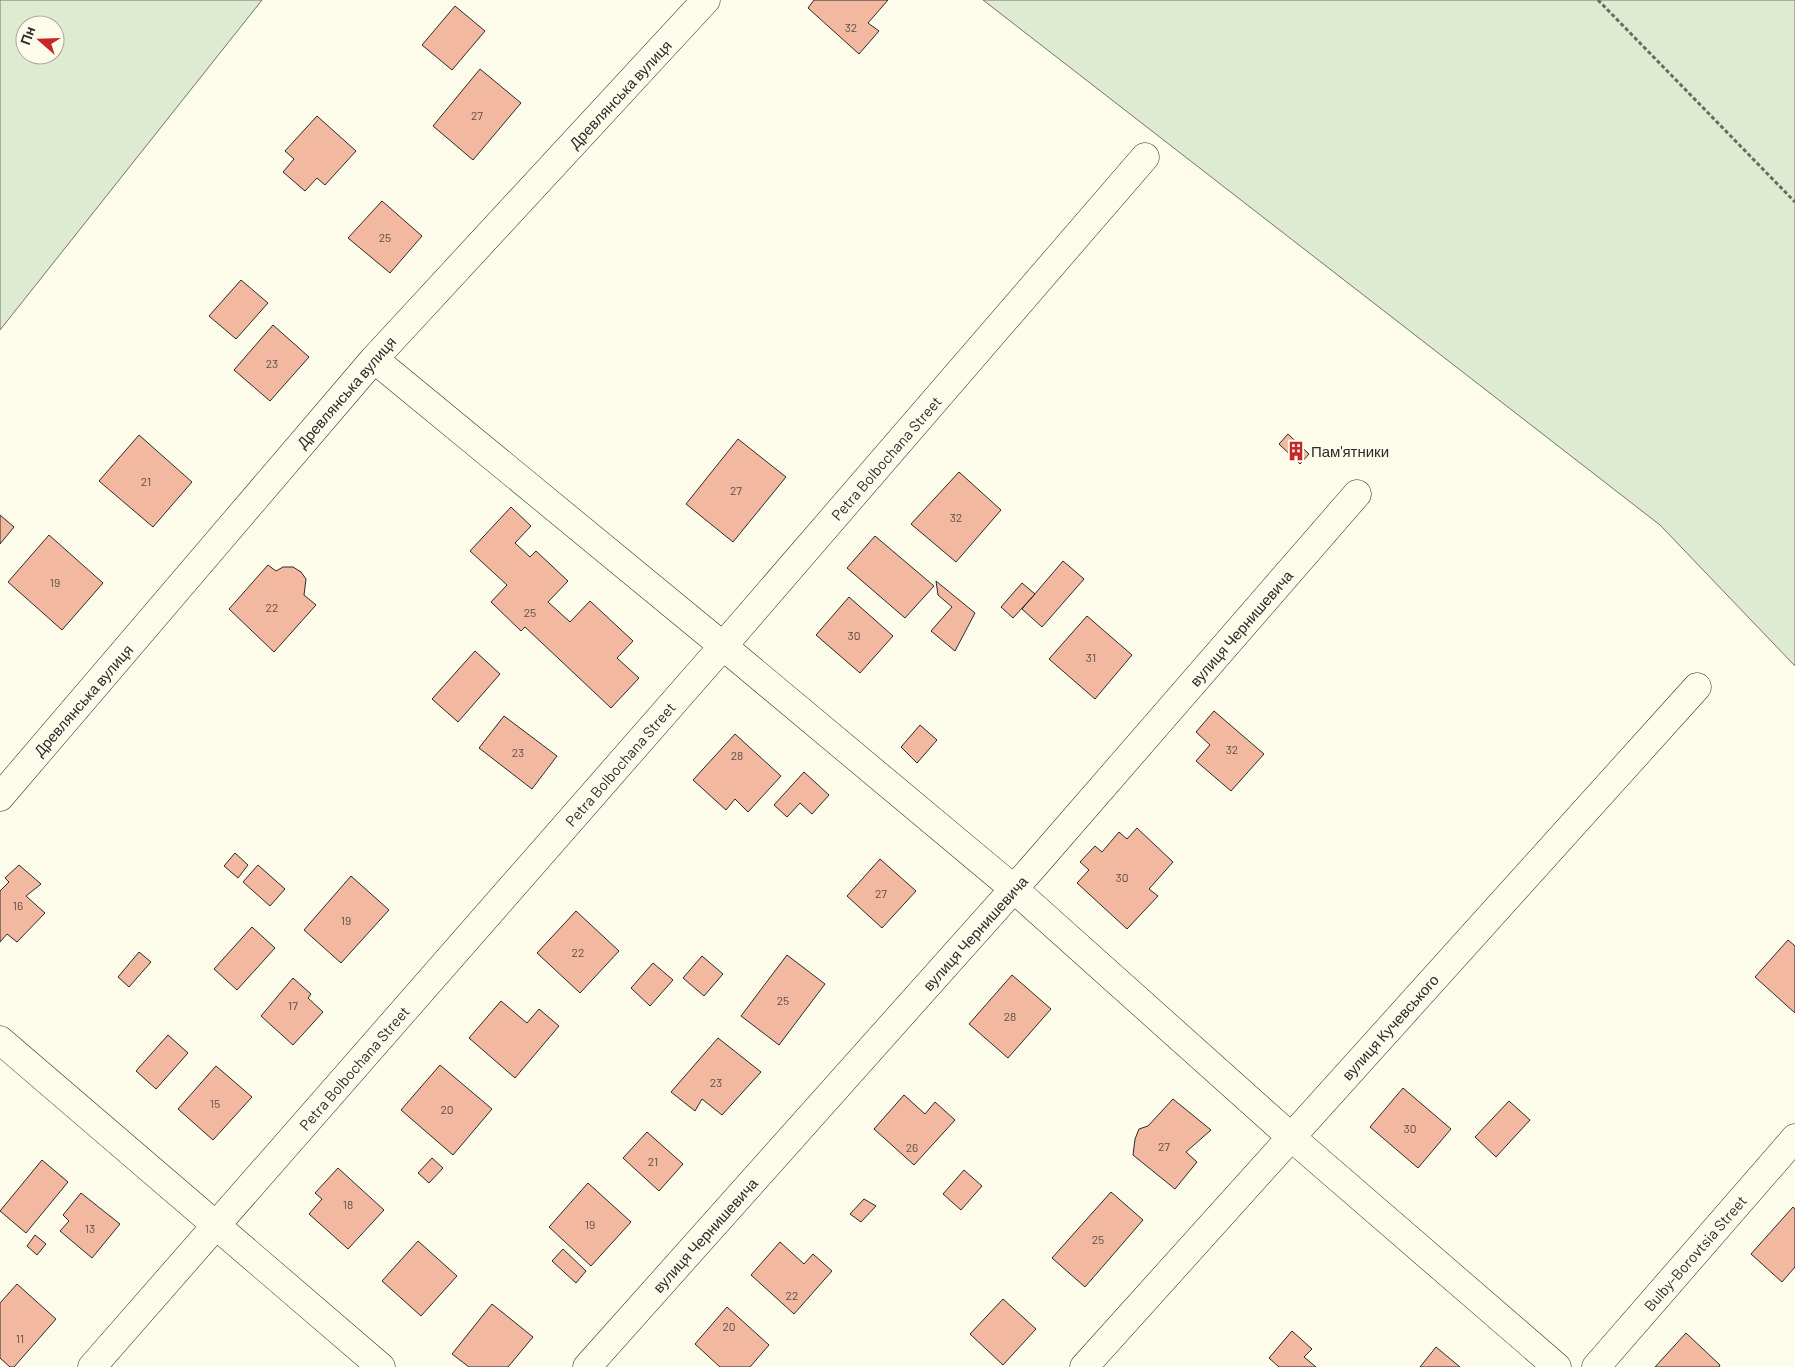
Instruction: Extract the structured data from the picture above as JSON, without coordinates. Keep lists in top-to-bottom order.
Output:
{
  "streets": {
    "street": [
      "Древлянська вулиця",
      "Petra Bolbochana Street",
      "вулиця Чернишевича",
      "вулиця Кучевського",
      "Bulby-Borovtsia Street"
    ]
  },
  "places": {
    "building": ["Пам'ятники"]
  },
  "house_numbers": [
    "32",
    "27",
    "25",
    "23",
    "21",
    "27",
    "32",
    "19",
    "22",
    "25",
    "30",
    "31",
    "32",
    "23",
    "28",
    "30",
    "27",
    "16",
    "19",
    "22",
    "25",
    "17",
    "28",
    "23",
    "15",
    "20",
    "30",
    "27",
    "26",
    "21",
    "18",
    "19",
    "13",
    "25",
    "22",
    "20",
    "11"
  ],
  "north": "left"
}
